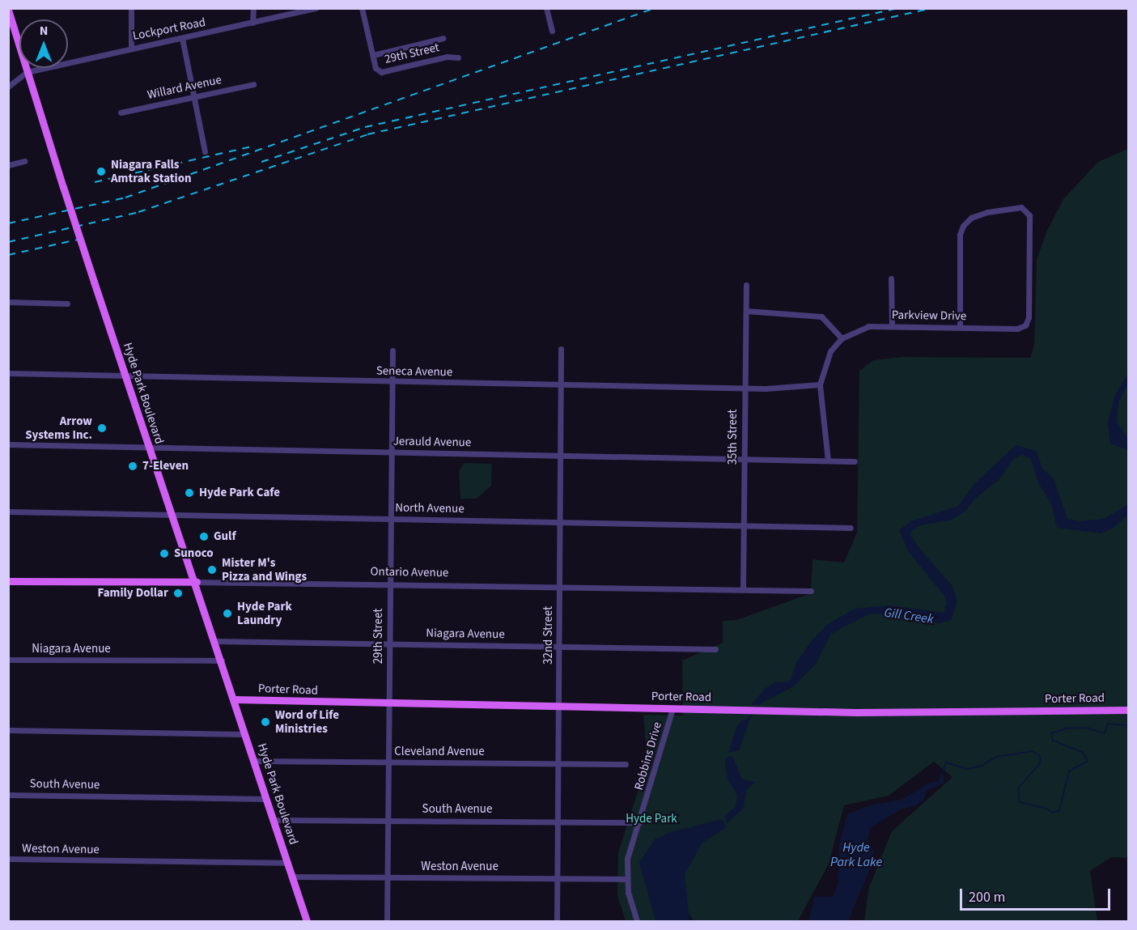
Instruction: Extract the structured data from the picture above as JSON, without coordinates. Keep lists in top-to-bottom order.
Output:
{
  "streets": {
    "main road": ["Hyde Park Boulevard", "Ontario Avenue", "Porter Road"],
    "street": [
      "Lockport Road",
      "29th Street",
      "Willard Avenue",
      "Parkview Drive",
      "Seneca Avenue",
      "35th Street",
      "Jerauld Avenue",
      "North Avenue",
      "Niagara Avenue",
      "32nd Street",
      "Cleveland Avenue",
      "Robbins Drive",
      "South Avenue",
      "Weston Avenue"
    ]
  },
  "crossings": [
    ["Lockport Road", "Hyde Park Boulevard"],
    ["29th Street", "Seneca Avenue"],
    ["29th Street", "Jerauld Avenue"],
    ["29th Street", "North Avenue"],
    ["29th Street", "Ontario Avenue"],
    ["29th Street", "Niagara Avenue"],
    ["29th Street", "Porter Road"],
    ["29th Street", "Cleveland Avenue"],
    ["29th Street", "South Avenue"],
    ["29th Street", "Weston Avenue"],
    ["Seneca Avenue", "Hyde Park Boulevard"],
    ["Seneca Avenue", "35th Street"],
    ["Seneca Avenue", "32nd Street"],
    ["Hyde Park Boulevard", "Jerauld Avenue"],
    ["Hyde Park Boulevard", "North Avenue"],
    ["Hyde Park Boulevard", "Ontario Avenue"],
    ["Hyde Park Boulevard", "Niagara Avenue"],
    ["Hyde Park Boulevard", "Porter Road"],
    ["Hyde Park Boulevard", "Cleveland Avenue"],
    ["Hyde Park Boulevard", "South Avenue"],
    ["Hyde Park Boulevard", "Weston Avenue"],
    ["35th Street", "Jerauld Avenue"],
    ["35th Street", "North Avenue"],
    ["35th Street", "Ontario Avenue"],
    ["Jerauld Avenue", "32nd Street"],
    ["North Avenue", "32nd Street"],
    ["Ontario Avenue", "32nd Street"],
    ["Niagara Avenue", "32nd Street"],
    ["32nd Street", "Porter Road"],
    ["32nd Street", "Cleveland Avenue"],
    ["32nd Street", "South Avenue"],
    ["32nd Street", "Weston Avenue"],
    ["Porter Road", "Robbins Drive"],
    ["Robbins Drive", "South Avenue"],
    ["Robbins Drive", "Weston Avenue"]
  ],
  "water": ["Gill Creek", "Hyde Park Lake"],
  "parks": ["Hyde Park"],
  "places": [
    "Niagara Falls Amtrak Station",
    "Arrow Systems Inc.",
    "7-Eleven",
    "Hyde Park Cafe",
    "Gulf",
    "Sunoco",
    "Mister M's Pizza and Wings",
    "Family Dollar",
    "Hyde Park Laundry",
    "Word of Life Ministries"
  ],
  "scale_bar": "200 m",
  "north": "top"
}
